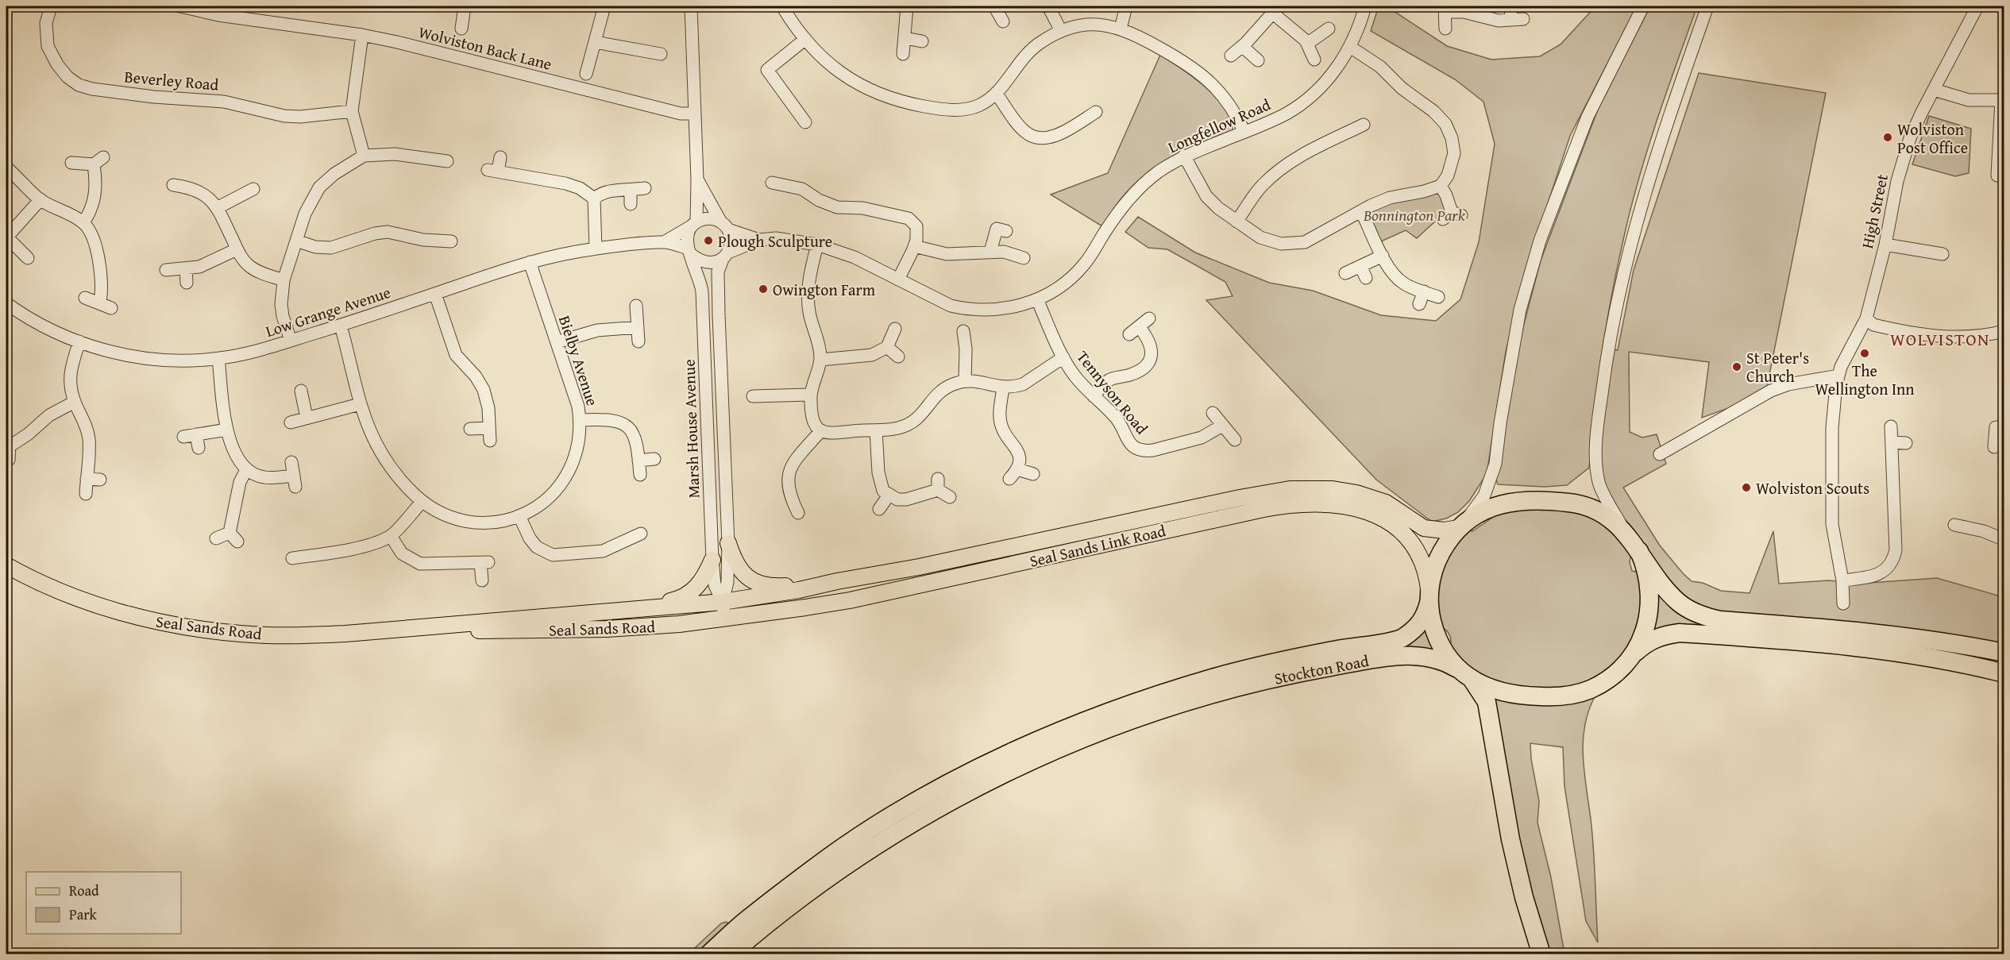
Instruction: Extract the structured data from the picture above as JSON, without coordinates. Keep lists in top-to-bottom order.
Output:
{
  "streets": {
    "highway": ["Stockton Road"],
    "main road": ["Seal Sands Link Road", "Seal Sands Road"],
    "street": [
      "Wolviston Back Lane",
      "Beverley Road",
      "Longfellow Road",
      "High Street",
      "Low Grange Avenue",
      "Bielby Avenue",
      "Tennyson Road",
      "Marsh House Avenue"
    ]
  },
  "crossings": [
    ["Wolviston Back Lane", "Marsh House Avenue"],
    ["Longfellow Road", "Low Grange Avenue"],
    ["Longfellow Road", "Tennyson Road"],
    ["Longfellow Road", "Marsh House Avenue"],
    ["Low Grange Avenue", "Bielby Avenue"],
    ["Low Grange Avenue", "Marsh House Avenue"],
    ["Marsh House Avenue", "Seal Sands Link Road"],
    ["Marsh House Avenue", "Seal Sands Road"],
    ["Seal Sands Link Road", "Seal Sands Road"],
    ["Seal Sands Link Road", "Stockton Road"]
  ],
  "districts": ["WOLVISTON"],
  "parks": ["Bonnington Park"],
  "places": [
    "Wolviston Post Office",
    "Plough Sculpture",
    "Owington Farm",
    "The Wellington Inn",
    "St Peter's Church",
    "Wolviston Scouts"
  ],
  "legend": ["Road", "Park"]
}
